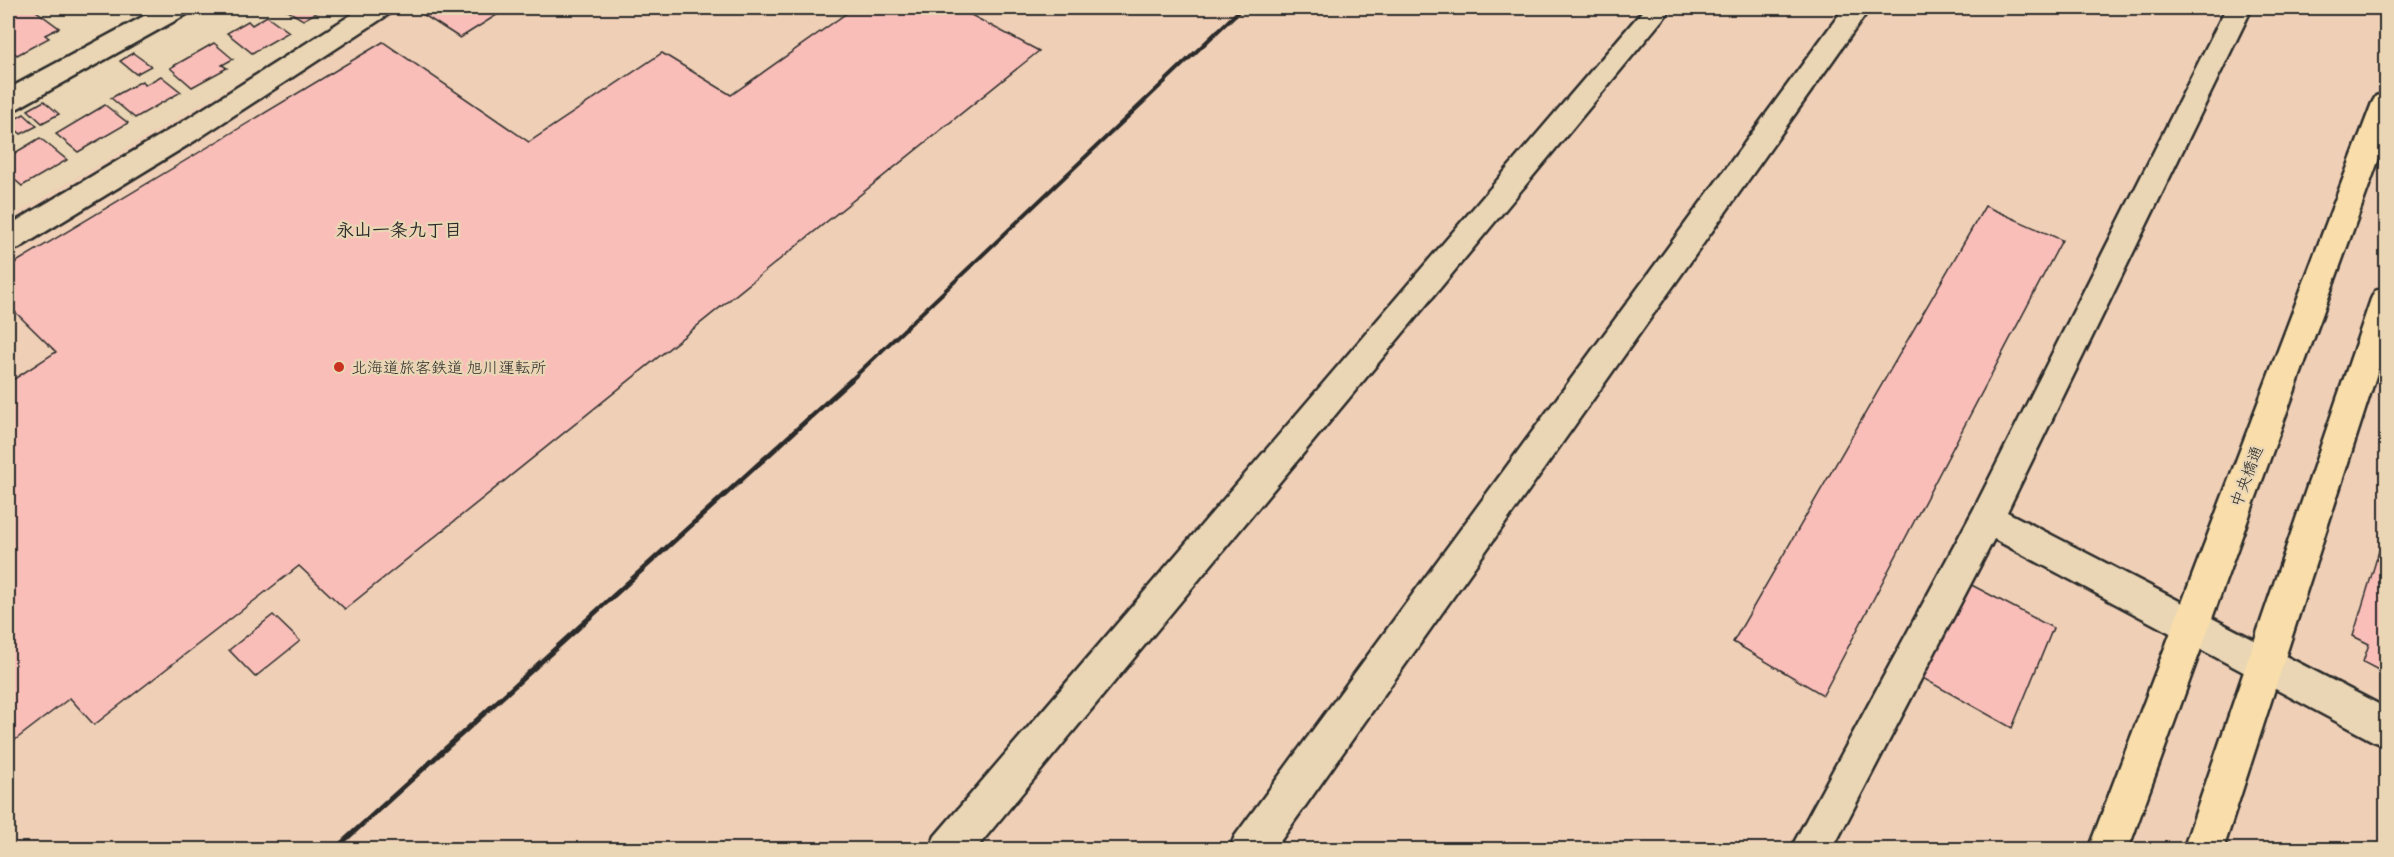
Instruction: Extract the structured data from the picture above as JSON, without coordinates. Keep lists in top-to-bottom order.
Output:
{
  "streets": {
    "main road": ["中央橋通"]
  },
  "districts": ["永山一条九丁目"],
  "places": ["北海道旅客鉄道 旭川運転所"]
}
